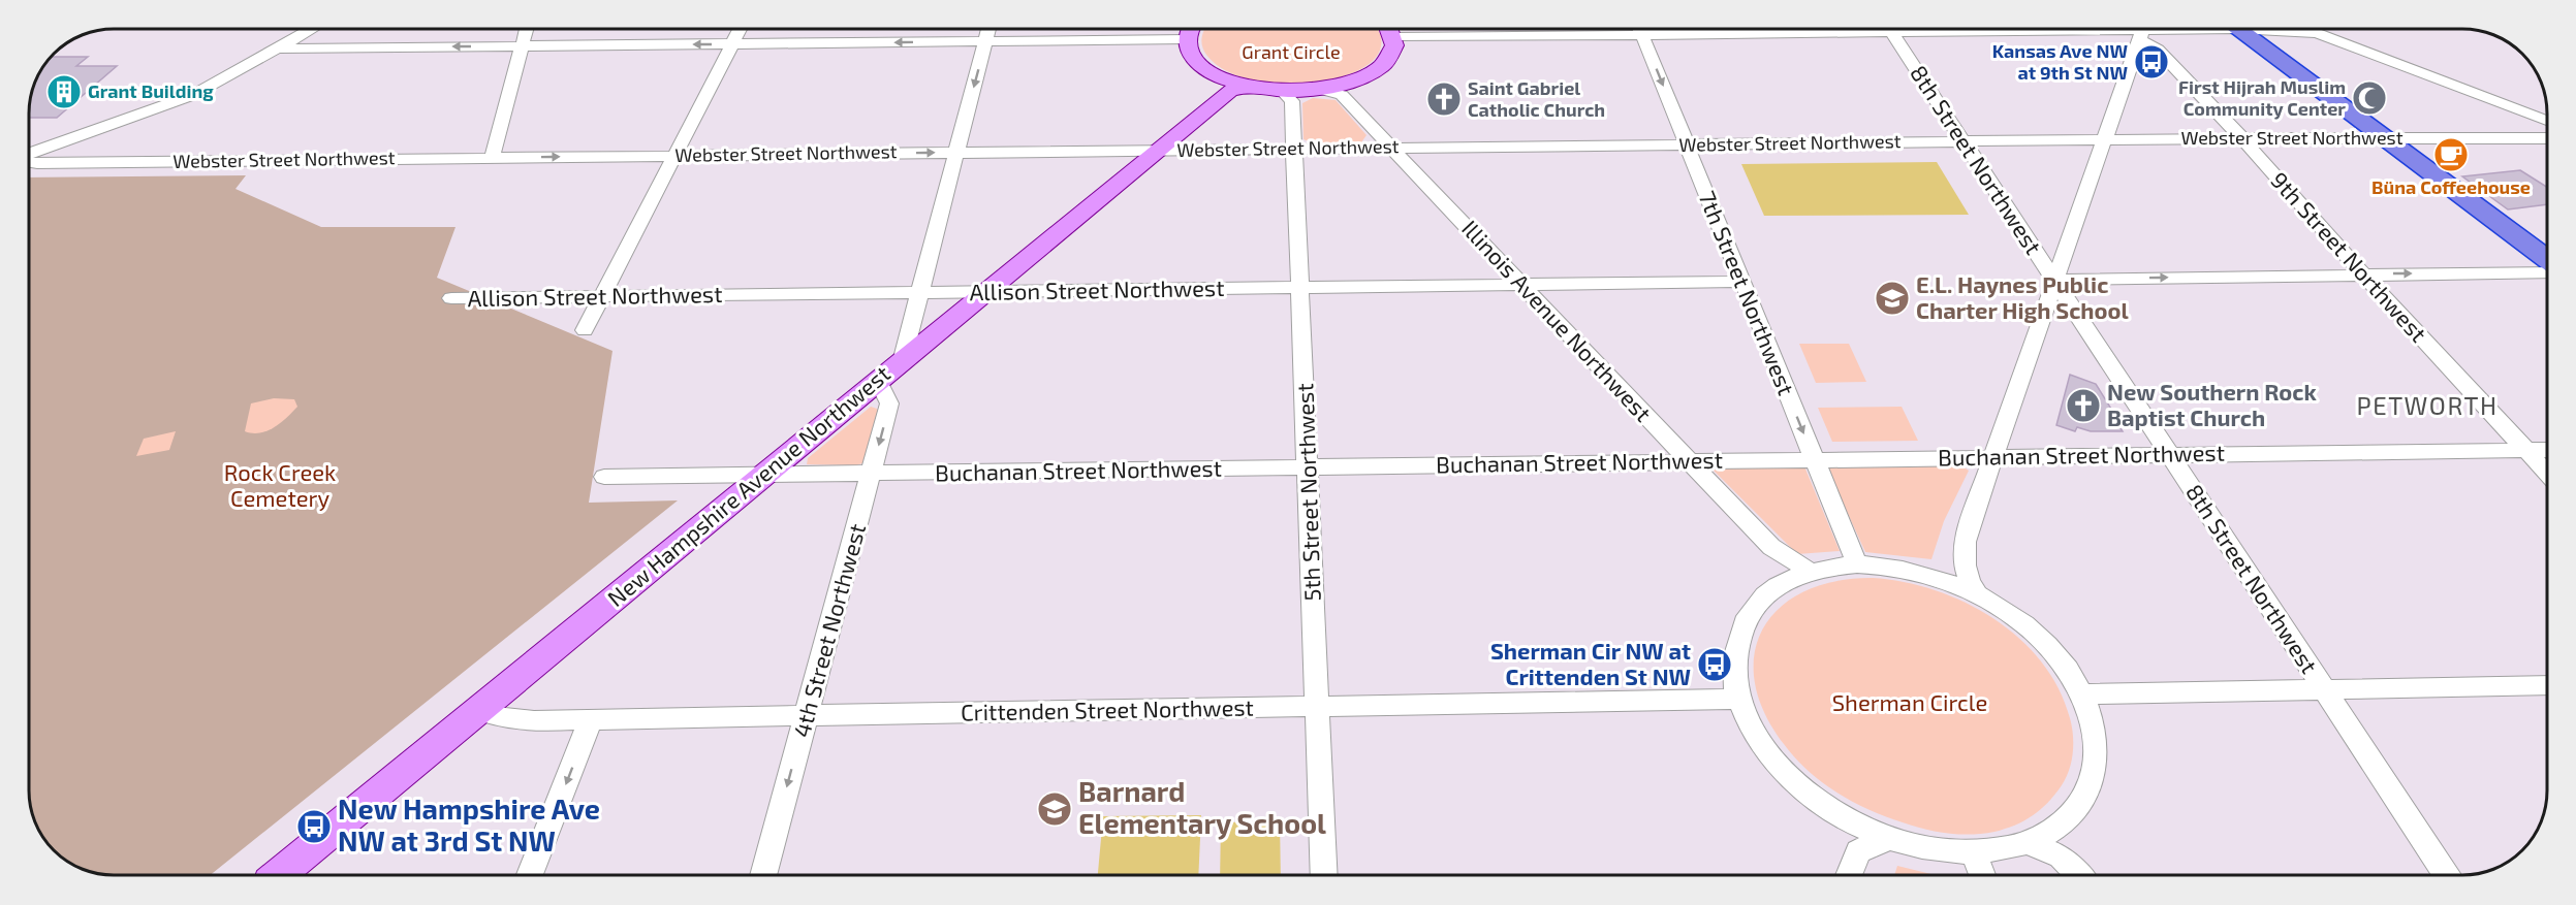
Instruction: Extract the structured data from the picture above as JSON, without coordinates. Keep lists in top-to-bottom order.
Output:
{
  "streets": {
    "main road": ["New Hampshire Avenue Northwest"],
    "street": [
      "Webster Street Northwest",
      "8th Street Northwest",
      "9th Street Northwest",
      "Allison Street Northwest",
      "7th Street Northwest",
      "Illinois Avenue Northwest",
      "Buchanan Street Northwest",
      "5th Street Northwest",
      "4th Street Northwest",
      "Crittenden Street Northwest"
    ]
  },
  "crossings": [
    ["Webster Street Northwest", "8th Street Northwest"],
    ["Webster Street Northwest", "9th Street Northwest"],
    ["Webster Street Northwest", "7th Street Northwest"],
    ["Webster Street Northwest", "Illinois Avenue Northwest"],
    ["Webster Street Northwest", "New Hampshire Avenue Northwest"],
    ["Webster Street Northwest", "5th Street Northwest"],
    ["8th Street Northwest", "Buchanan Street Northwest"],
    ["9th Street Northwest", "Buchanan Street Northwest"],
    ["Allison Street Northwest", "7th Street Northwest"],
    ["Allison Street Northwest", "Illinois Avenue Northwest"],
    ["Allison Street Northwest", "New Hampshire Avenue Northwest"],
    ["Allison Street Northwest", "5th Street Northwest"],
    ["7th Street Northwest", "Buchanan Street Northwest"],
    ["Illinois Avenue Northwest", "Buchanan Street Northwest"],
    ["Buchanan Street Northwest", "New Hampshire Avenue Northwest"],
    ["Buchanan Street Northwest", "5th Street Northwest"],
    ["Buchanan Street Northwest", "4th Street Northwest"],
    ["New Hampshire Avenue Northwest", "4th Street Northwest"],
    ["New Hampshire Avenue Northwest", "Crittenden Street Northwest"],
    ["5th Street Northwest", "Crittenden Street Northwest"],
    ["4th Street Northwest", "Crittenden Street Northwest"]
  ],
  "one_way": ["7th Street Northwest", "4th Street Northwest"],
  "districts": ["PETWORTH"],
  "parks": ["Grant Circle", "Rock Creek Cemetery", "Sherman Circle"],
  "places": {
    "bus stop": ["Kansas Ave NW at 9th St NW", "Sherman Cir NW at Crittenden St NW", "New Hampshire Ave NW at 3rd St NW"],
    "building": ["Grant Building"],
    "mosque": ["First Hijrah Muslim Community Center"],
    "church": ["Saint Gabriel Catholic Church", "New Southern Rock Baptist Church"],
    "cafe": ["Büna Coffeehouse"],
    "school or university": ["E.L. Haynes Public Charter High School", "Barnard Elementary School"]
  }
}
